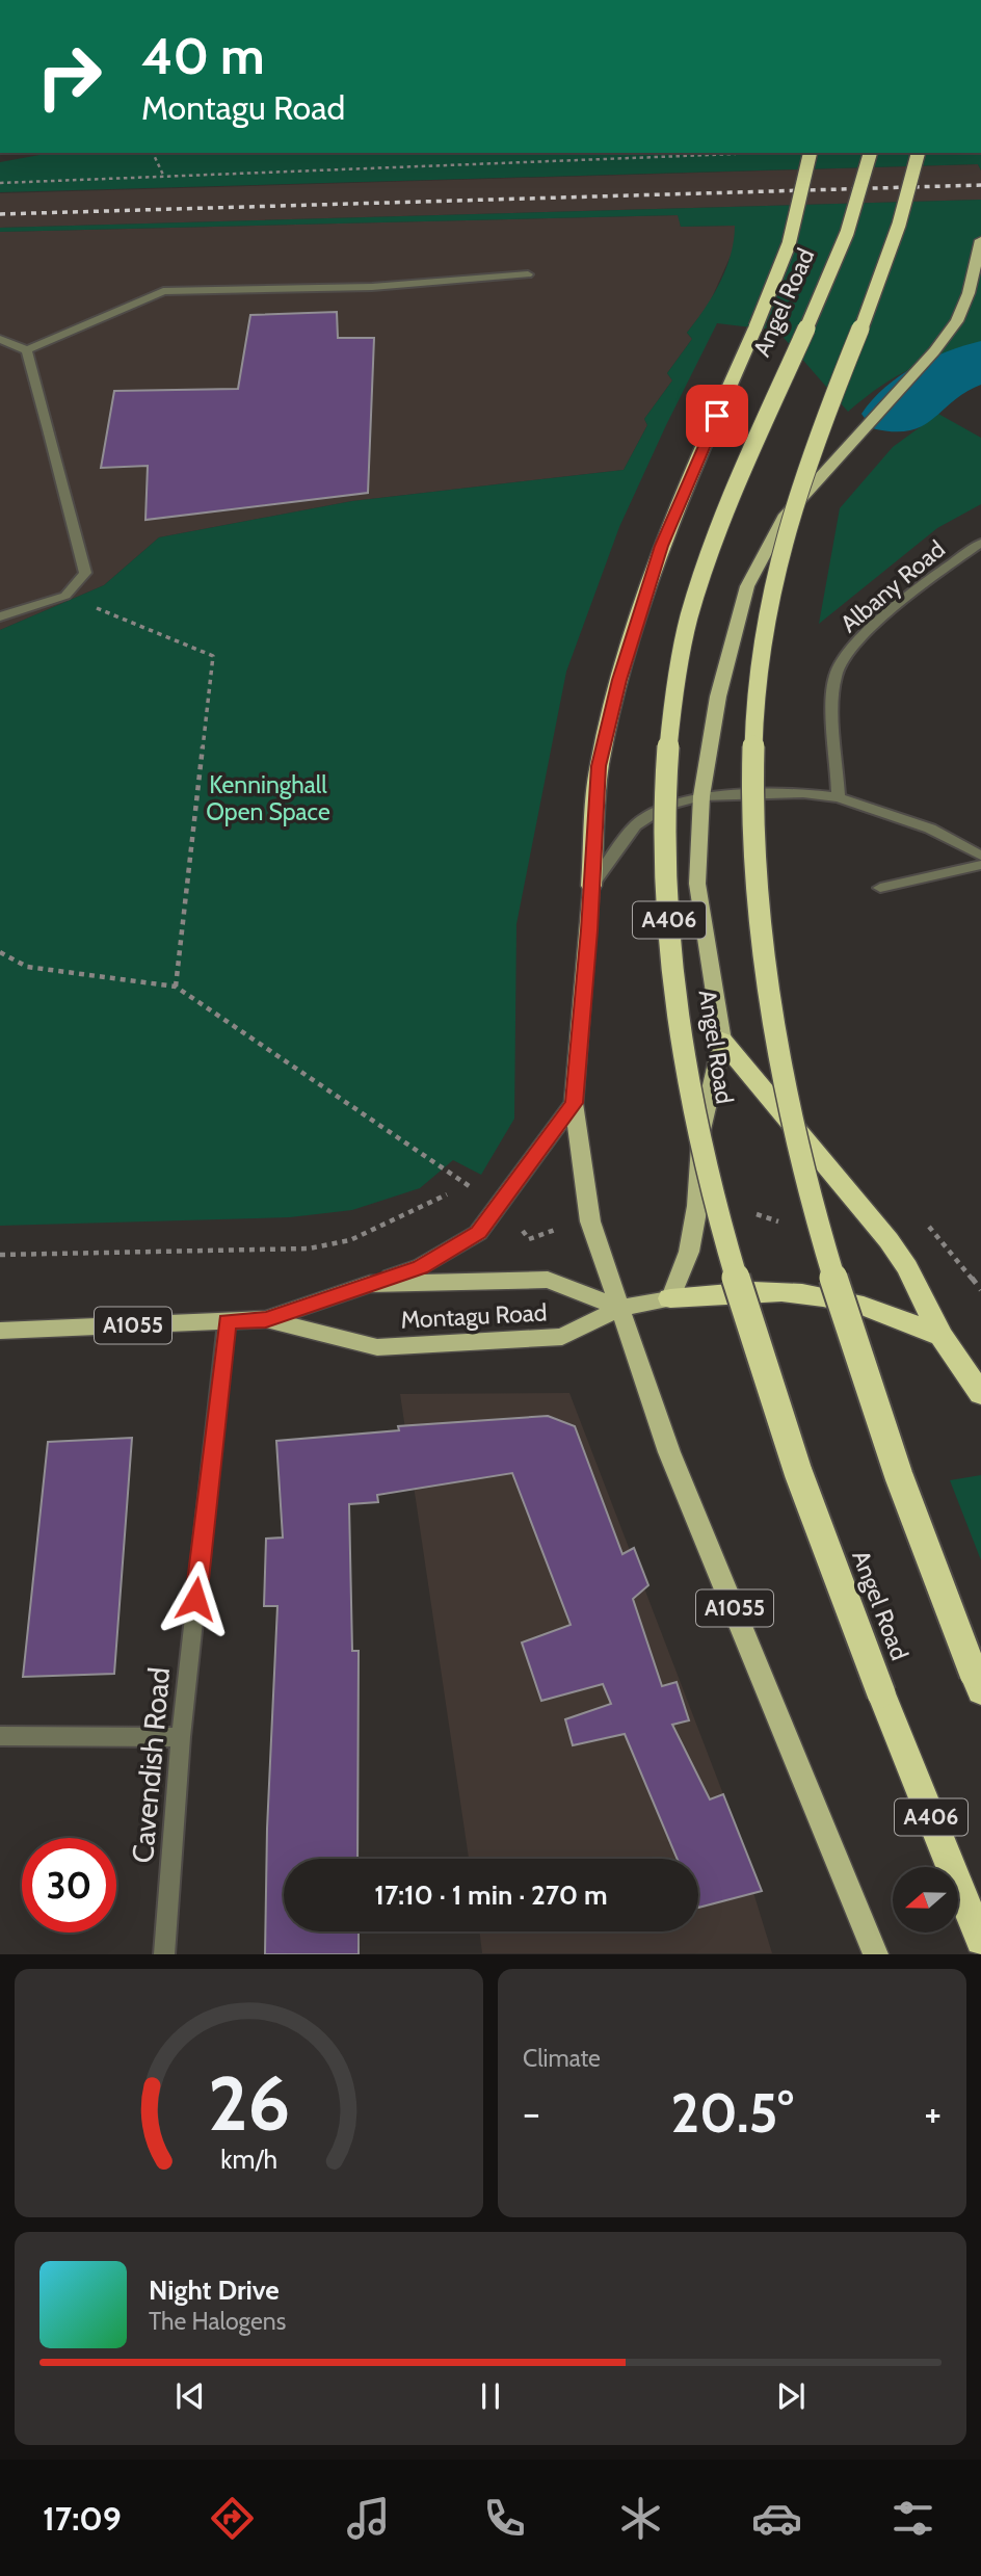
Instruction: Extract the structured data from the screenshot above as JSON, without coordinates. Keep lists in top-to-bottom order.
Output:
{
  "streets": {
    "highway": ["Angel Road", "A406"],
    "main road": ["Montagu Road", "A1055"],
    "street": ["Albany Road", "Cavendish Road"]
  },
  "crossings": [
    ["Montagu Road", "A1055"],
    ["Montagu Road", "Cavendish Road"]
  ],
  "parks": ["Kenninghall Open Space"],
  "north": "left",
  "page": {
    "turn": ["40 m", "Montagu Road"],
    "limit": "30",
    "trip": "17:10 · 1 min · 270 m",
    "tile": "Climate",
    "heat": ["−", "20.5°", "+"],
    "song": ["Night Drive", "The Halogens"],
    "tabs": "17:09",
    "gauge": ["26", "km/h"]
  }
}
